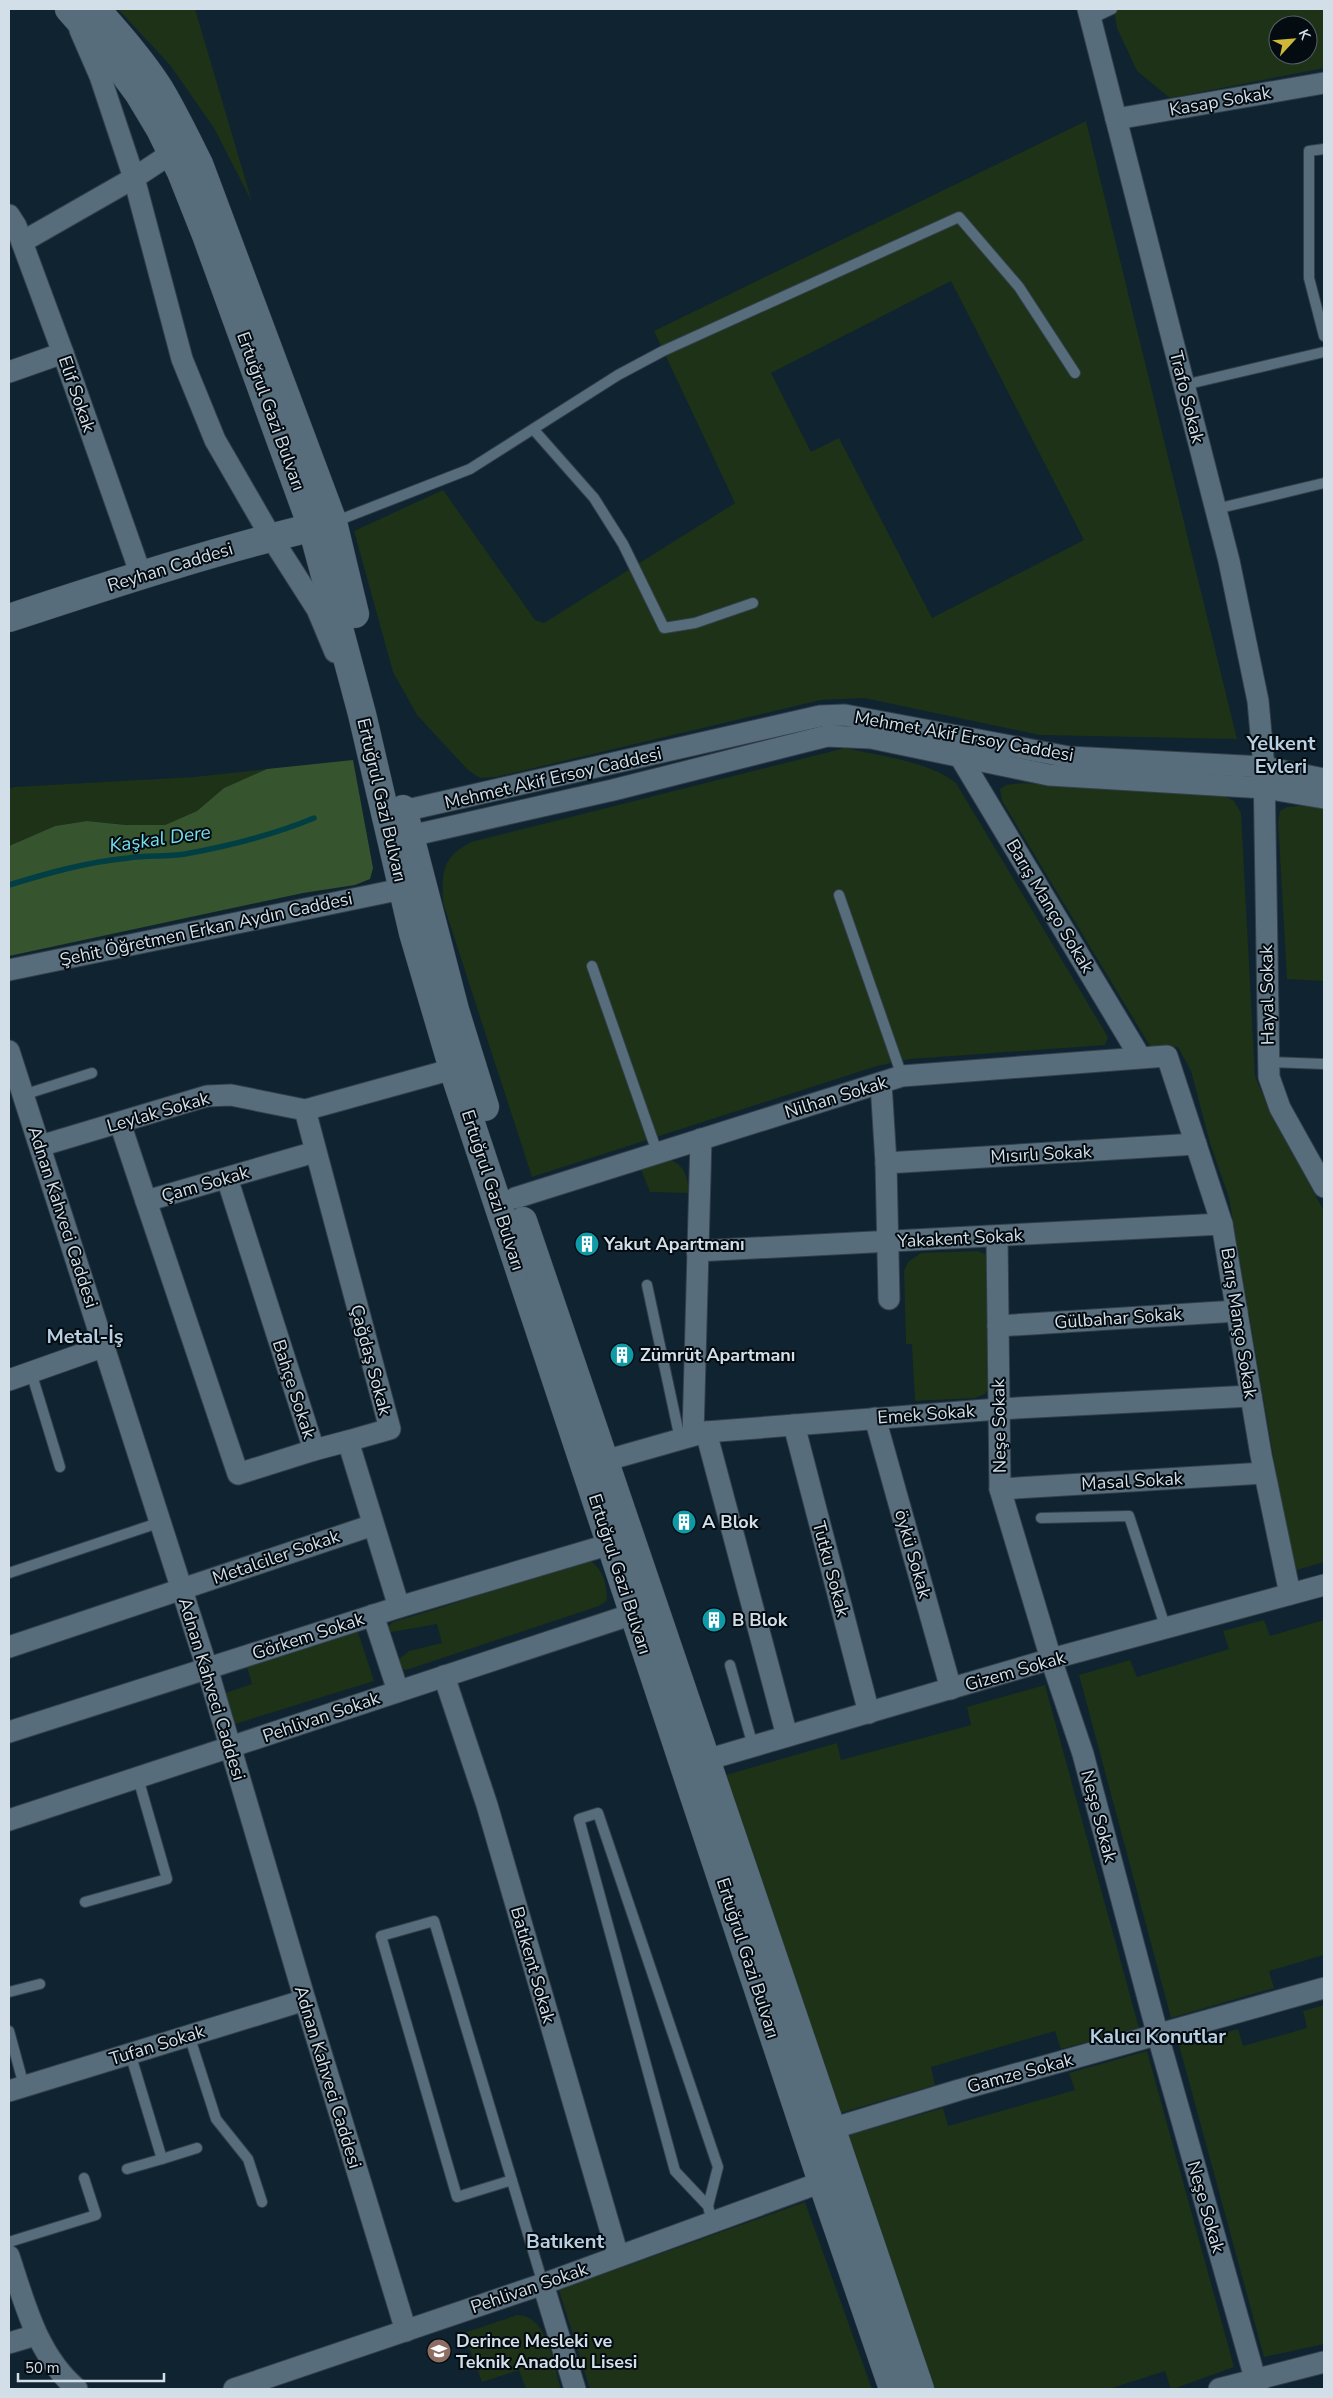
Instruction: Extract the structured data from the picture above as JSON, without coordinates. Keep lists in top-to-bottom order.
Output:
{
  "streets": {
    "main road": ["Ertuğrul Gazi Bulvarı", "Reyhan Caddesi"],
    "street": [
      "Kasap Sokak",
      "Elif Sokak",
      "Trafo Sokak",
      "Mehmet Akif Ersoy Caddesi",
      "Barış Manço Sokak",
      "Şehit Öğretmen Erkan Aydın Caddesi",
      "Hayal Sokak",
      "Nilhan Sokak",
      "Leylak Sokak",
      "Mısırlı Sokak",
      "Çam Sokak",
      "Adnan Kahveci Caddesi",
      "Yakakent Sokak",
      "Gülbahar Sokak",
      "Çağdaş Sokak",
      "Bahçe Sokak",
      "Emek Sokak",
      "Neşe Sokak",
      "Masal Sokak",
      "öykü Sokak",
      "Metalciler Sokak",
      "Tutku Sokak",
      "Görkem Sokak",
      "Gizem Sokak",
      "Pehlivan Sokak",
      "Batıkent Sokak",
      "Tufan Sokak",
      "Gamze Sokak"
    ]
  },
  "crossings": [
    ["Kasap Sokak", "Trafo Sokak"],
    ["Elif Sokak", "Reyhan Caddesi"],
    ["Trafo Sokak", "Mehmet Akif Ersoy Caddesi"],
    ["Trafo Sokak", "Hayal Sokak"],
    ["Ertuğrul Gazi Bulvarı", "Reyhan Caddesi"],
    ["Ertuğrul Gazi Bulvarı", "Mehmet Akif Ersoy Caddesi"],
    ["Ertuğrul Gazi Bulvarı", "Şehit Öğretmen Erkan Aydın Caddesi"],
    ["Ertuğrul Gazi Bulvarı", "Nilhan Sokak"],
    ["Ertuğrul Gazi Bulvarı", "Leylak Sokak"],
    ["Ertuğrul Gazi Bulvarı", "Emek Sokak"],
    ["Ertuğrul Gazi Bulvarı", "Görkem Sokak"],
    ["Ertuğrul Gazi Bulvarı", "Gizem Sokak"],
    ["Ertuğrul Gazi Bulvarı", "Pehlivan Sokak"],
    ["Ertuğrul Gazi Bulvarı", "Gamze Sokak"],
    ["Mehmet Akif Ersoy Caddesi", "Barış Manço Sokak"],
    ["Mehmet Akif Ersoy Caddesi", "Hayal Sokak"],
    ["Barış Manço Sokak", "Nilhan Sokak"],
    ["Barış Manço Sokak", "Mısırlı Sokak"],
    ["Barış Manço Sokak", "Yakakent Sokak"],
    ["Barış Manço Sokak", "Gülbahar Sokak"],
    ["Barış Manço Sokak", "Emek Sokak"],
    ["Barış Manço Sokak", "Masal Sokak"],
    ["Barış Manço Sokak", "Gizem Sokak"],
    ["Leylak Sokak", "Çam Sokak"],
    ["Leylak Sokak", "Adnan Kahveci Caddesi"],
    ["Leylak Sokak", "Çağdaş Sokak"],
    ["Çam Sokak", "Çağdaş Sokak"],
    ["Çam Sokak", "Bahçe Sokak"],
    ["Adnan Kahveci Caddesi", "Metalciler Sokak"],
    ["Adnan Kahveci Caddesi", "Görkem Sokak"],
    ["Adnan Kahveci Caddesi", "Pehlivan Sokak"],
    ["Adnan Kahveci Caddesi", "Tufan Sokak"],
    ["Yakakent Sokak", "Neşe Sokak"],
    ["Gülbahar Sokak", "Neşe Sokak"],
    ["Emek Sokak", "Neşe Sokak"],
    ["Emek Sokak", "öykü Sokak"],
    ["Emek Sokak", "Tutku Sokak"],
    ["Neşe Sokak", "Masal Sokak"],
    ["Neşe Sokak", "Gizem Sokak"],
    ["Neşe Sokak", "Gamze Sokak"],
    ["öykü Sokak", "Gizem Sokak"],
    ["Tutku Sokak", "Gizem Sokak"],
    ["Pehlivan Sokak", "Batıkent Sokak"]
  ],
  "districts": [
    "Yelkent Evleri",
    "Metal-İş",
    "Kalıcı Konutlar",
    "Batıkent"
  ],
  "water": ["Kaşkal Dere"],
  "places": {
    "building": [
      "Yakut Apartmanı",
      "Zümrüt Apartmanı",
      "A Blok",
      "B Blok"
    ],
    "school or university": ["Derince Mesleki ve Teknik Anadolu Lisesi"]
  },
  "scale_bar": "50 m",
  "north": "top right"
}
